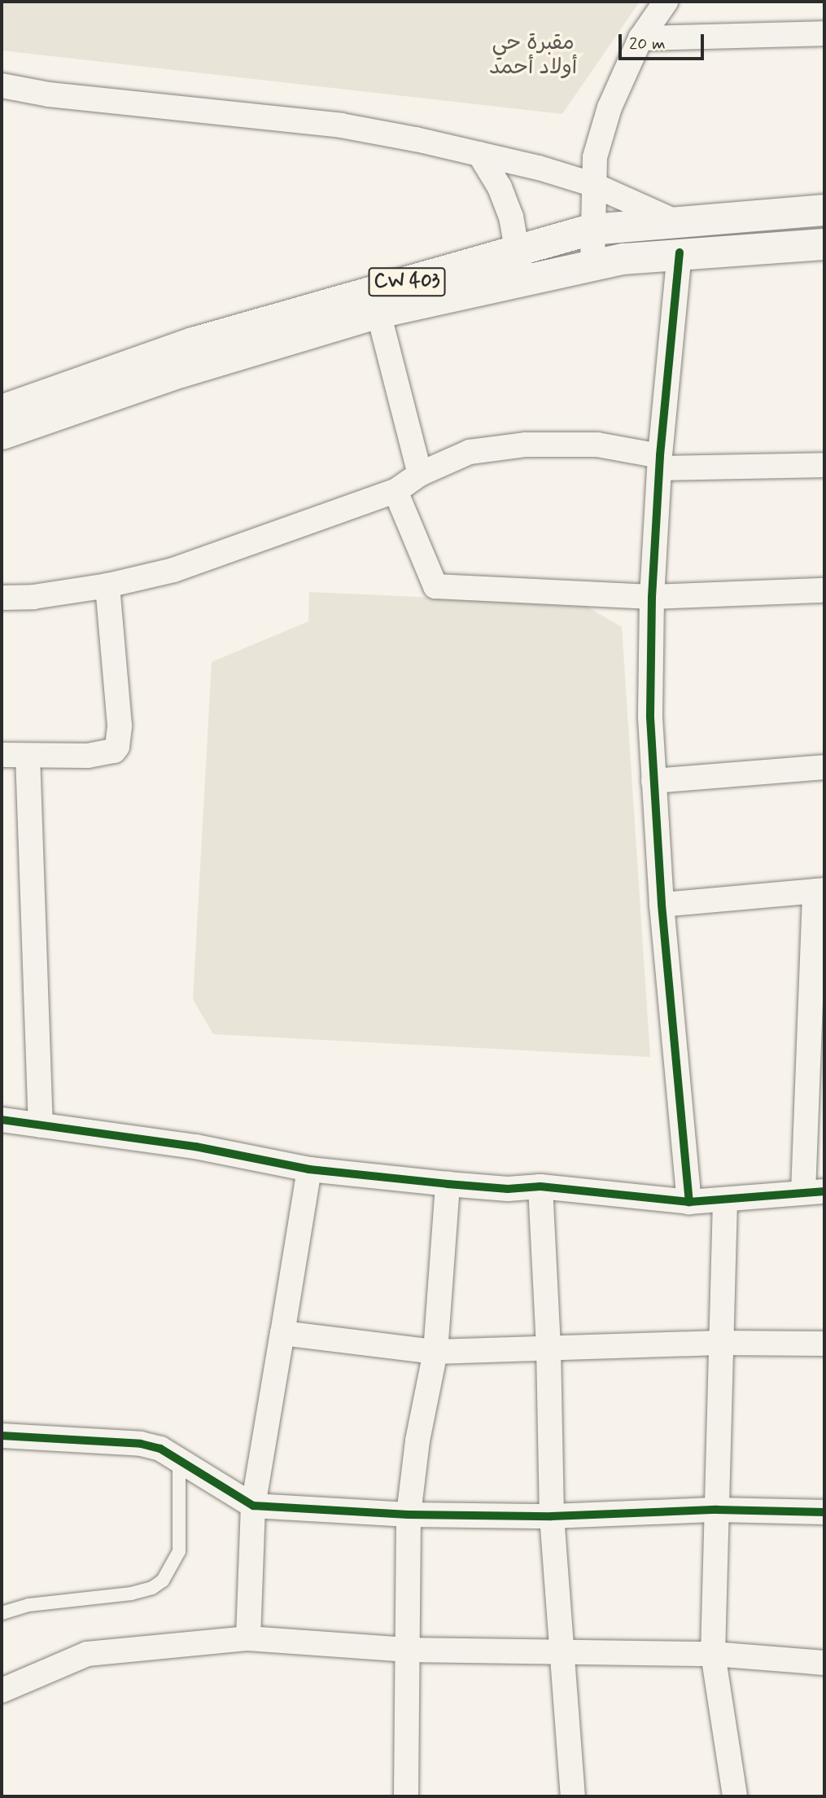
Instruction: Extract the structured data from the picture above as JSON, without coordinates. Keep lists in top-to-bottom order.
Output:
{
  "streets": {
    "main road": ["CW 403"]
  },
  "parks": ["مقبرة حي أولاد أحمد"],
  "scale_bar": "20 m"
}
